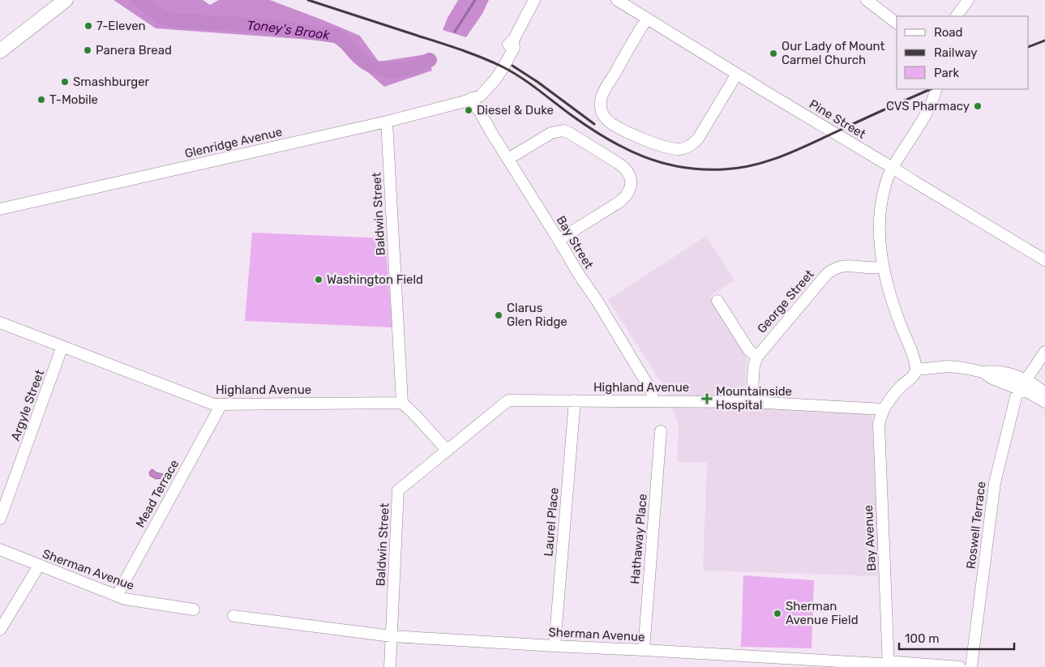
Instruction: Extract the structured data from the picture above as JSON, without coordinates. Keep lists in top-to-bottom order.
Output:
{
  "streets": {
    "street": [
      "Pine Street",
      "Glenridge Avenue",
      "Baldwin Street",
      "Bay Street",
      "George Street",
      "Highland Avenue",
      "Argyle Street",
      "Mead Terrace",
      "Laurel Place",
      "Roswell Terrace",
      "Bay Avenue",
      "Hathaway Place",
      "Sherman Avenue"
    ]
  },
  "crossings": [
    ["Glenridge Avenue", "Baldwin Street"],
    ["Glenridge Avenue", "Bay Street"],
    ["Baldwin Street", "Highland Avenue"],
    ["Baldwin Street", "Sherman Avenue"],
    ["Bay Street", "Highland Avenue"],
    ["George Street", "Highland Avenue"],
    ["Highland Avenue", "Argyle Street"],
    ["Highland Avenue", "Mead Terrace"],
    ["Highland Avenue", "Laurel Place"],
    ["Highland Avenue", "Bay Avenue"],
    ["Mead Terrace", "Sherman Avenue"],
    ["Laurel Place", "Sherman Avenue"],
    ["Bay Avenue", "Sherman Avenue"],
    ["Hathaway Place", "Sherman Avenue"]
  ],
  "water": ["Toney's Brook"],
  "places": {
    "other": [
      "7-Eleven",
      "Panera Bread",
      "Our Lady of Mount Carmel Church",
      "Smashburger",
      "T-Mobile",
      "CVS Pharmacy",
      "Diesel & Duke",
      "Washington Field",
      "Clarus Glen Ridge",
      "Sherman Avenue Field"
    ],
    "health": ["Mountainside Hospital"]
  },
  "legend": ["Road", "Railway", "Park"],
  "scale_bar": "100 m"
}
